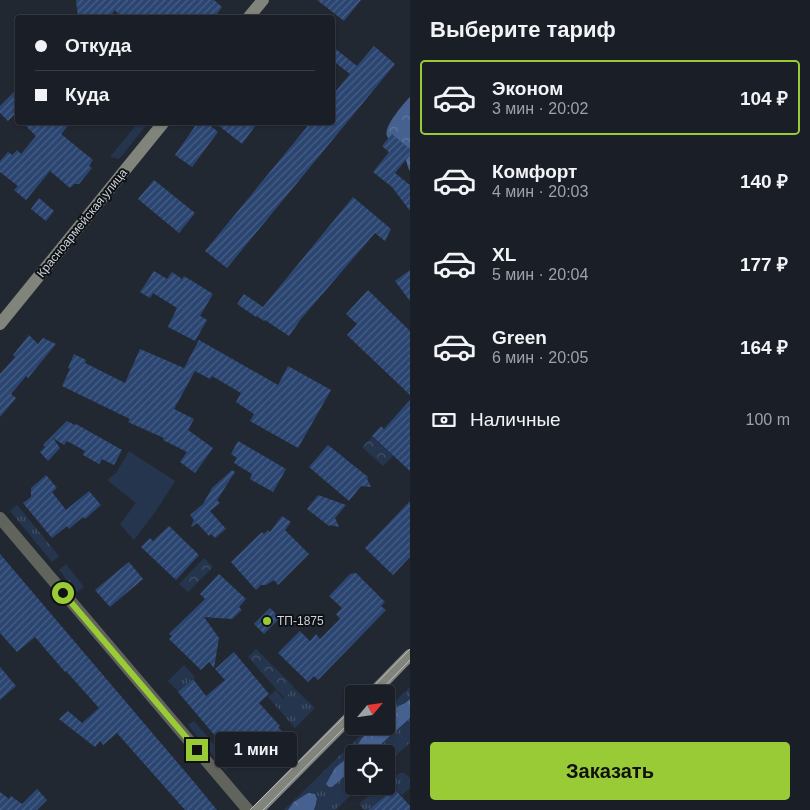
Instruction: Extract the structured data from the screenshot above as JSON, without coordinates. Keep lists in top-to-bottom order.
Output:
{
  "streets": {
    "main road": ["Красноармейская улица"]
  },
  "places": ["ТП-1875"],
  "north": "top right",
  "page": {
    "heading": "Выберите тариф",
    "banner": ["Откуда", "Куда"],
    "list": [
      {
        "name": "Эконом",
        "note": "3 мин · 20:02",
        "value": "104 ₽"
      },
      {
        "name": "Комфорт",
        "note": "4 мин · 20:03",
        "value": "140 ₽"
      },
      {
        "name": "XL",
        "note": "5 мин · 20:04",
        "value": "177 ₽"
      },
      {
        "name": "Green",
        "note": "6 мин · 20:05",
        "value": "164 ₽"
      }
    ],
    "pay": ["Наличные", "100 m"],
    "bubble": "1 мин",
    "buttons": "Заказать"
  }
}
